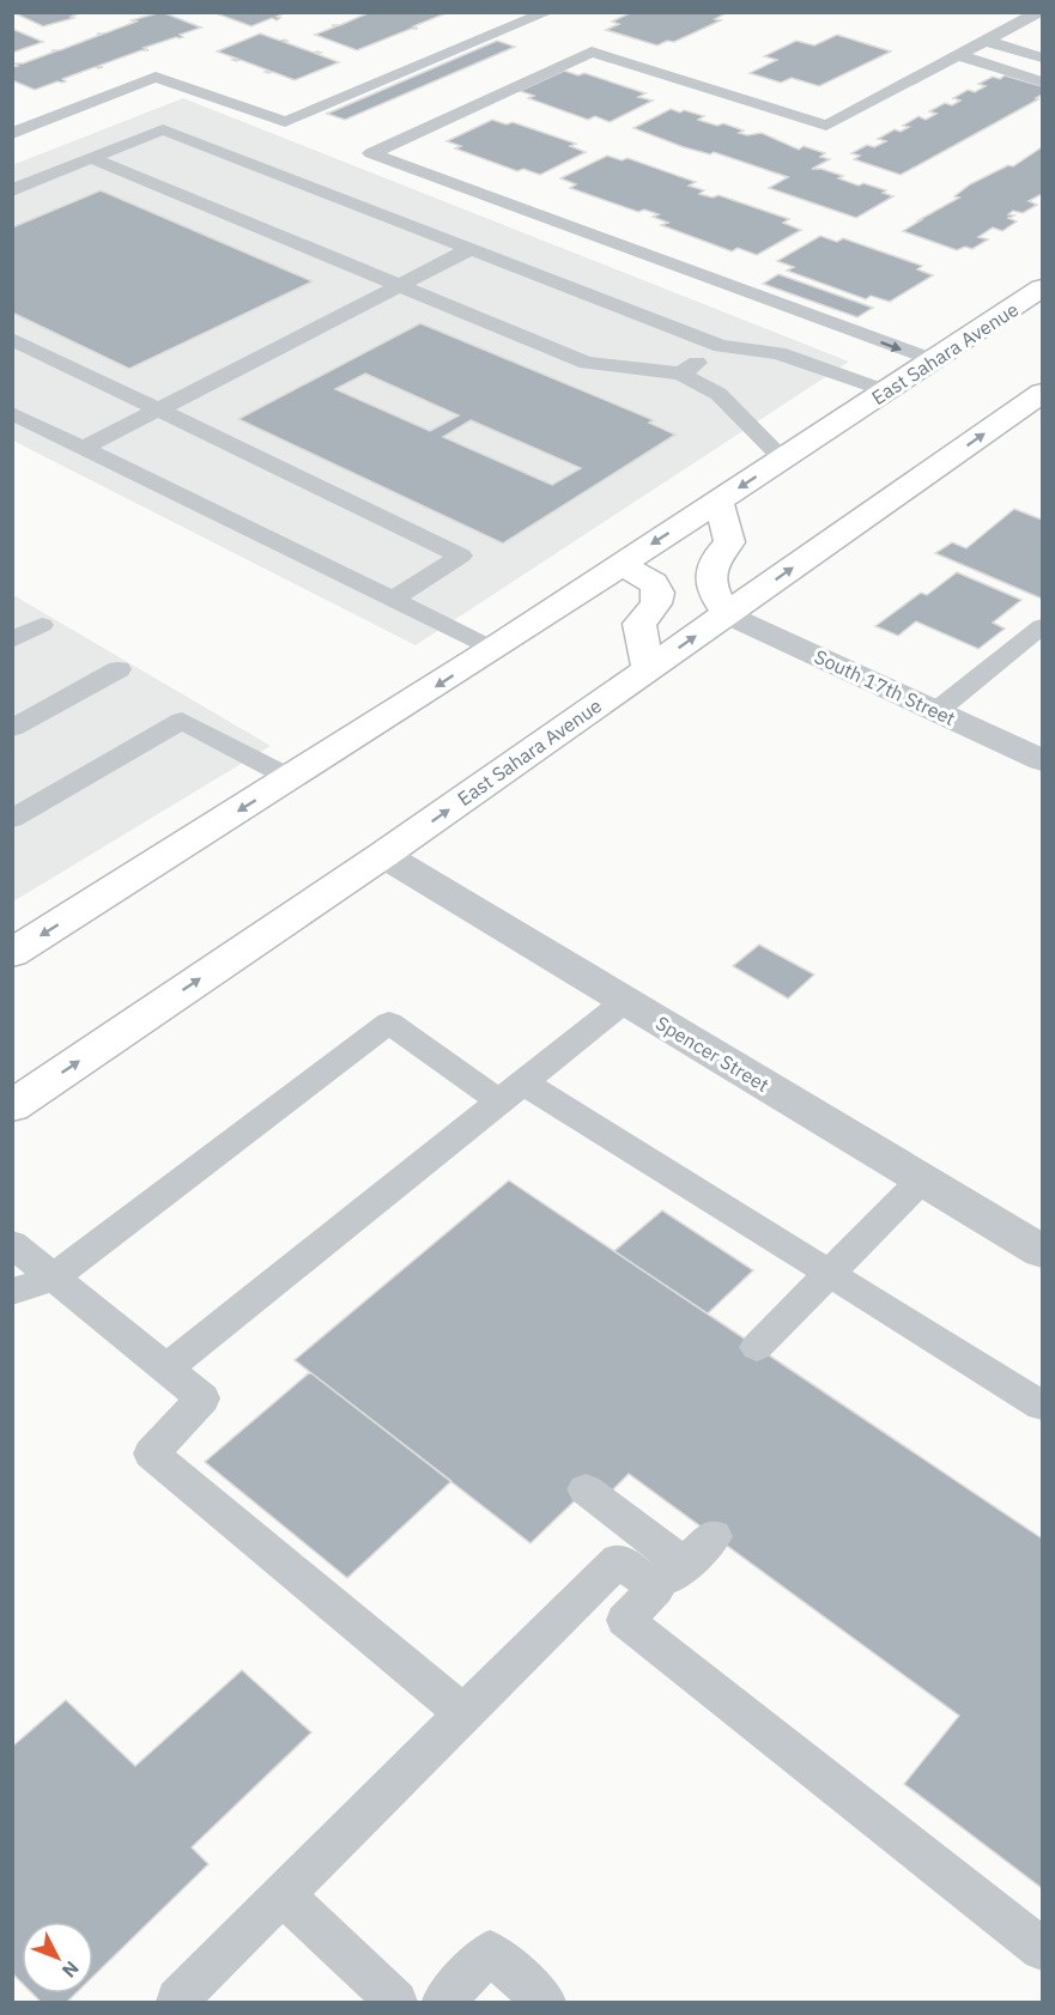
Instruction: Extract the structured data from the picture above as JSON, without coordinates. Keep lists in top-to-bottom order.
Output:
{
  "streets": {
    "main road": ["East Sahara Avenue"],
    "street": ["South 17th Street", "Spencer Street"]
  },
  "crossings": [
    ["East Sahara Avenue", "South 17th Street"],
    ["East Sahara Avenue", "Spencer Street"]
  ],
  "north": "bottom right"
}
